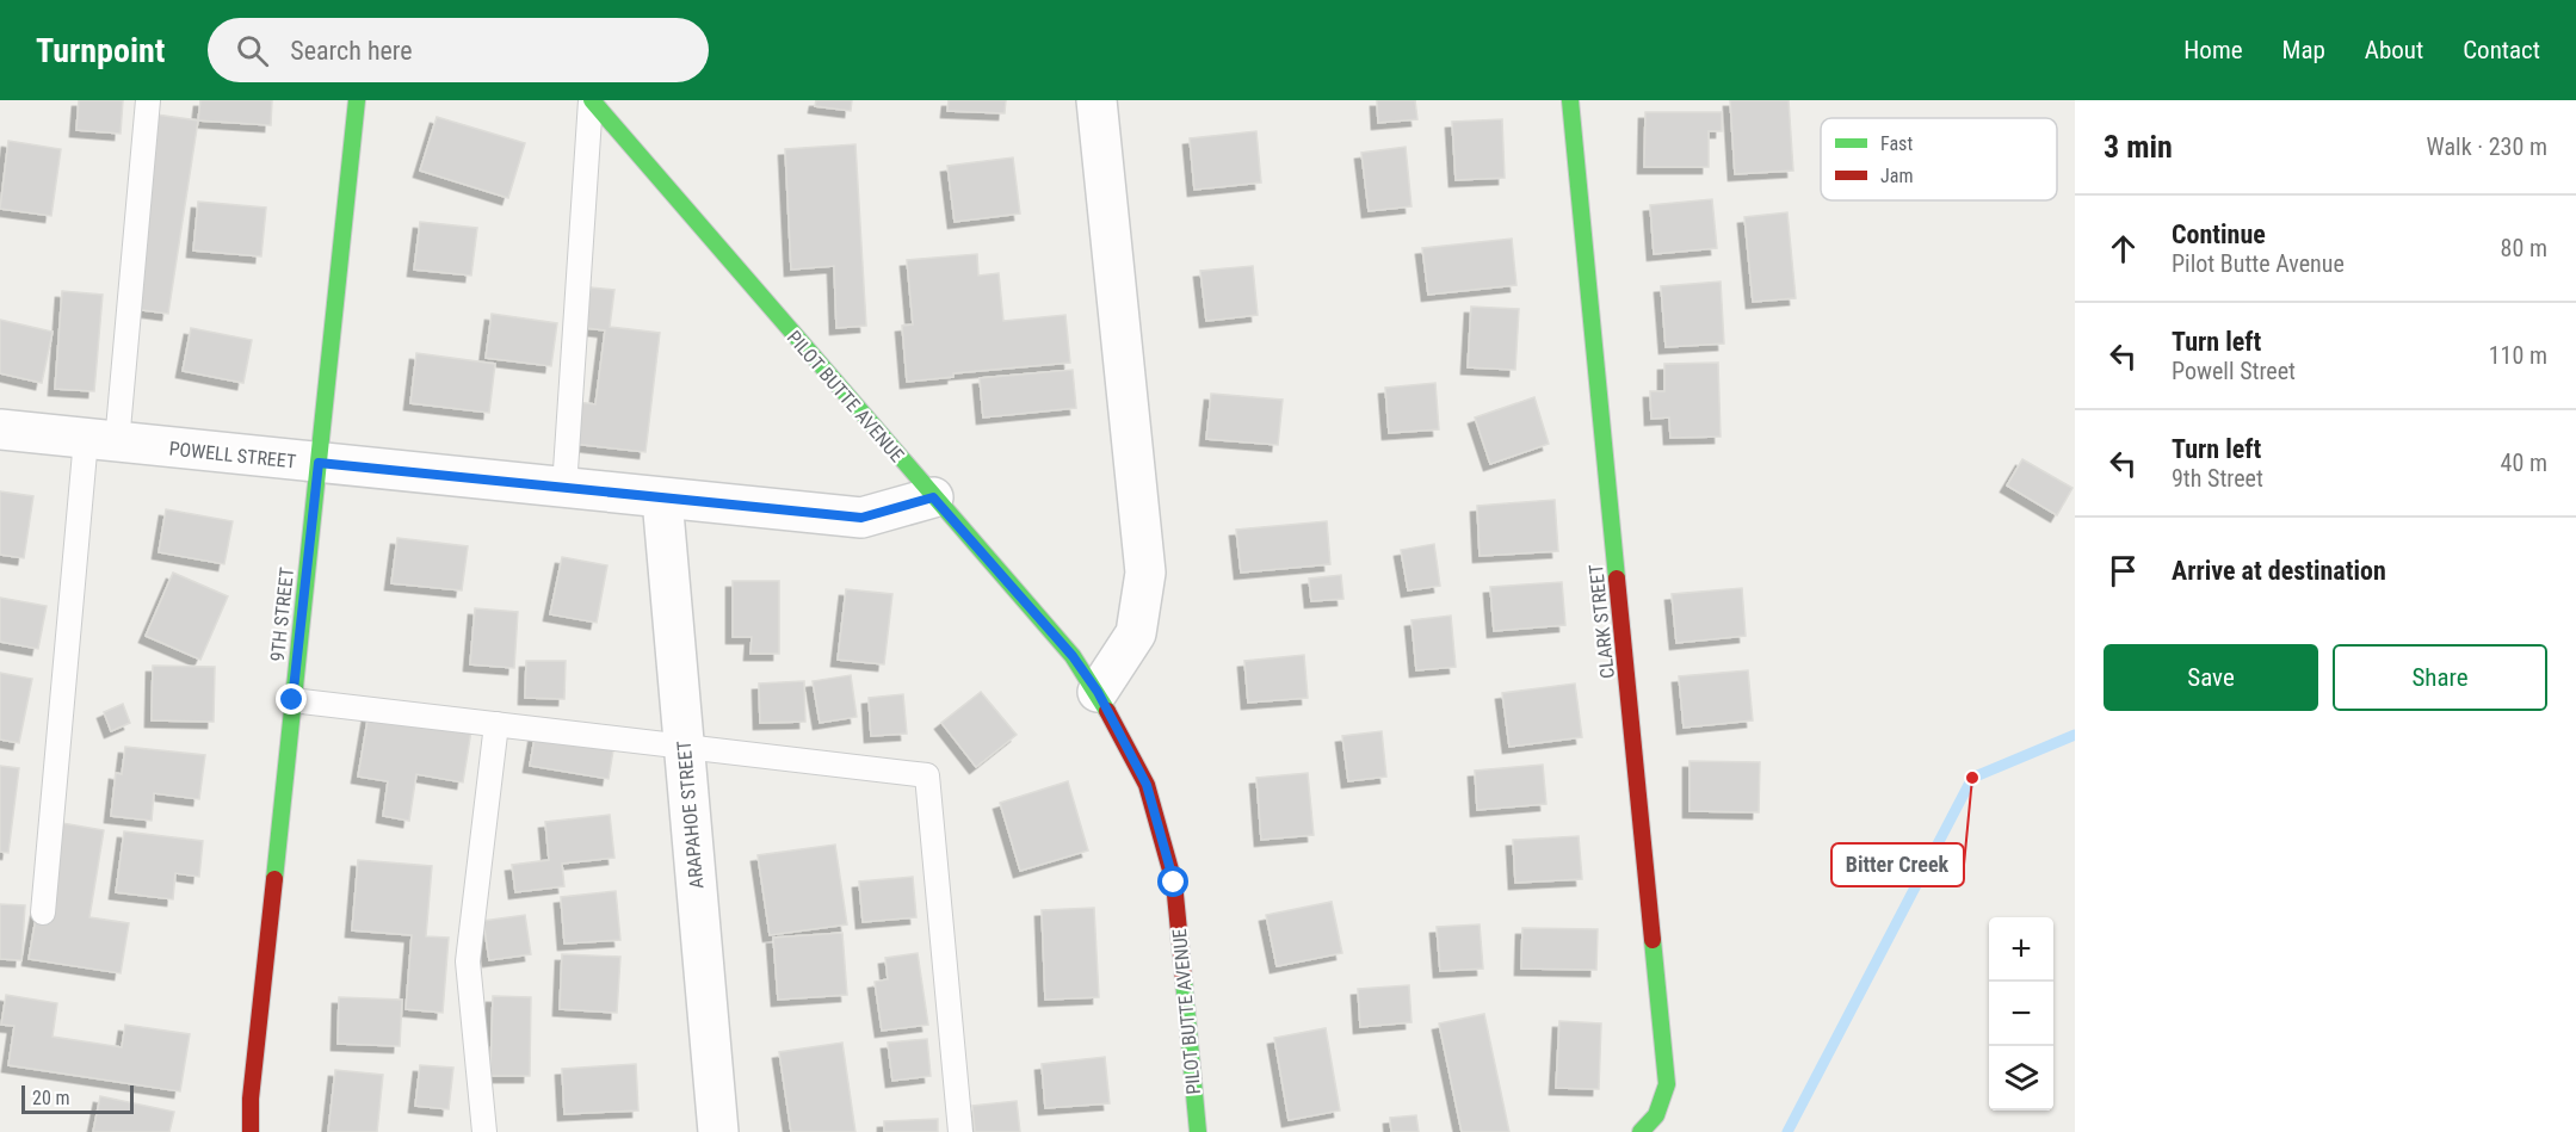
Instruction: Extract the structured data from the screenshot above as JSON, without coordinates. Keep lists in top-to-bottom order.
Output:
{
  "streets": {
    "street": [
      "PILOT BUTTE AVENUE",
      "POWELL STREET",
      "9TH STREET",
      "CLARK STREET",
      "ARAPAHOE STREET"
    ]
  },
  "crossings": [
    ["PILOT BUTTE AVENUE", "POWELL STREET"],
    ["POWELL STREET", "9TH STREET"],
    ["POWELL STREET", "ARAPAHOE STREET"]
  ],
  "places": ["Bitter Creek"],
  "legend": ["Fast", "Jam"],
  "scale_bar": "20 m",
  "page": {
    "header": "Turnpoint",
    "search": "Search here",
    "nav": [
      "Home",
      "Map",
      "About",
      "Contact"
    ],
    "heading": ["3 min", "Walk · 230 m"],
    "list": [
      ["Continue", "Pilot Butte Avenue", "80 m"],
      ["Turn left", "Powell Street", "110 m"],
      ["Turn left", "9th Street", "40 m"],
      "Arrive at destination"
    ],
    "buttons": ["Save", "Share"],
    "map_buttons": ["+", "−"],
    "scale": "20 m"
  }
}
